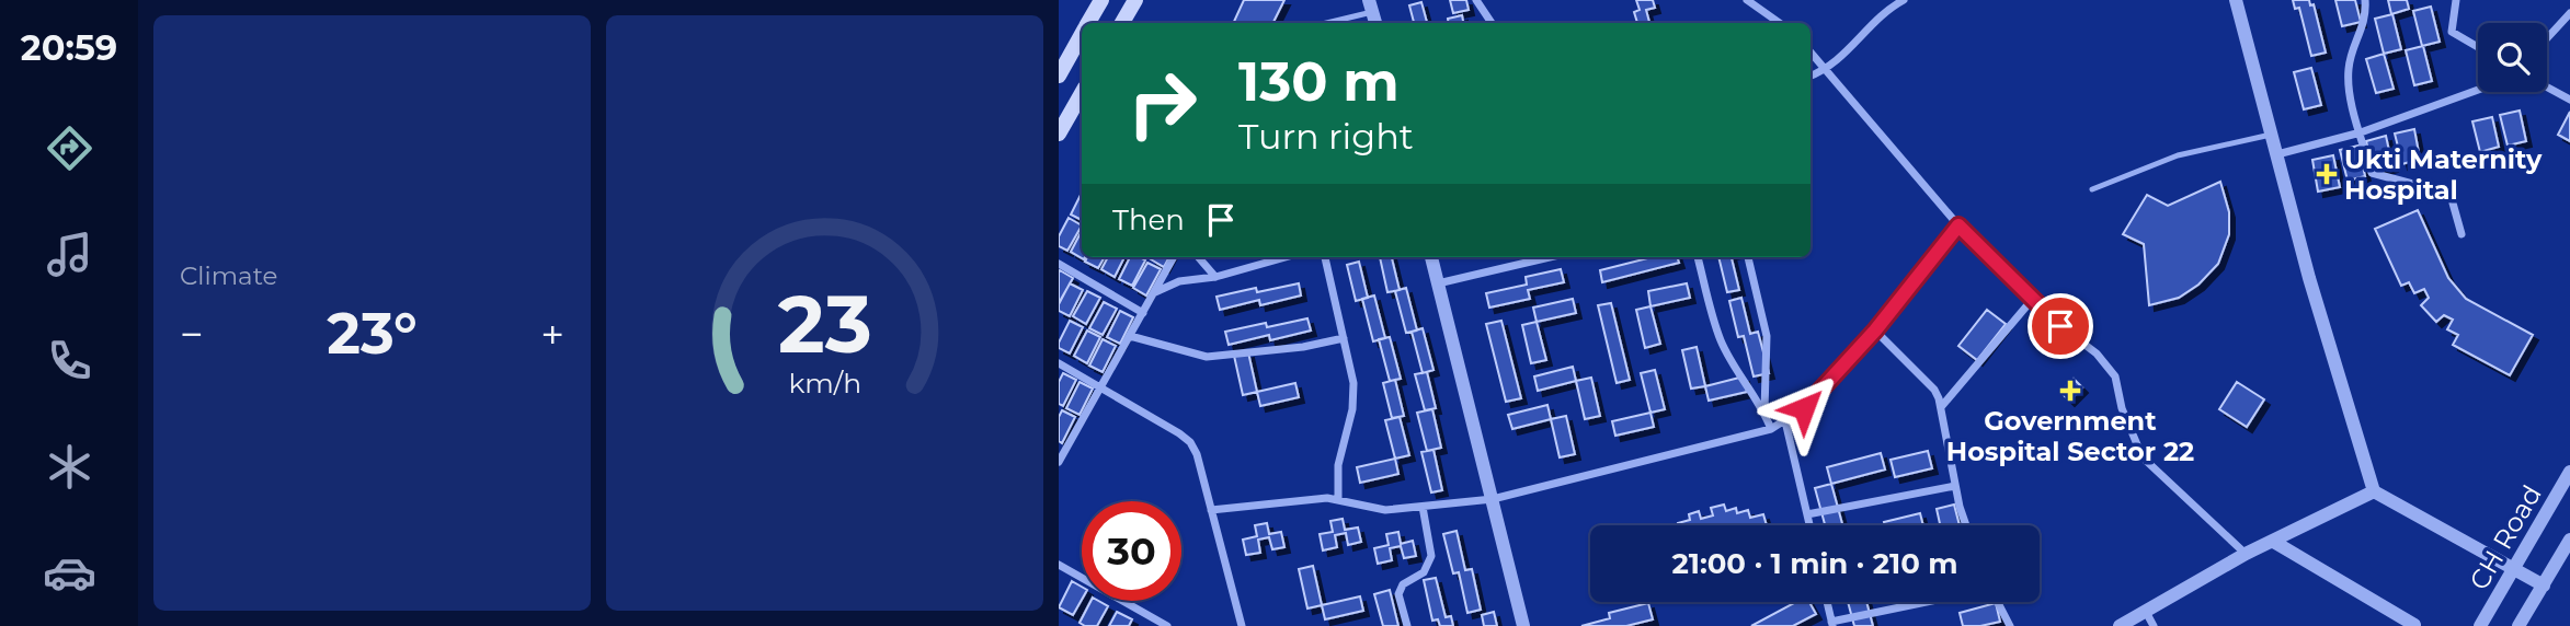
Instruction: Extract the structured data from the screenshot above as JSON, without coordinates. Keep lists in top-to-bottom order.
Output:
{
  "streets": {
    "street": ["CH Road"]
  },
  "places": {
    "health": ["Ukti Maternity Hospital", "Government Hospital Sector 22"]
  },
  "page": {
    "tabs": "20:59",
    "tile": "Climate",
    "turn": ["130 m", "Turn right"],
    "then": "Then",
    "heat": ["−", "23°", "+"],
    "limit": "30",
    "trip": "21:00 · 1 min · 210 m",
    "gauge": ["23", "km/h"]
  }
}
